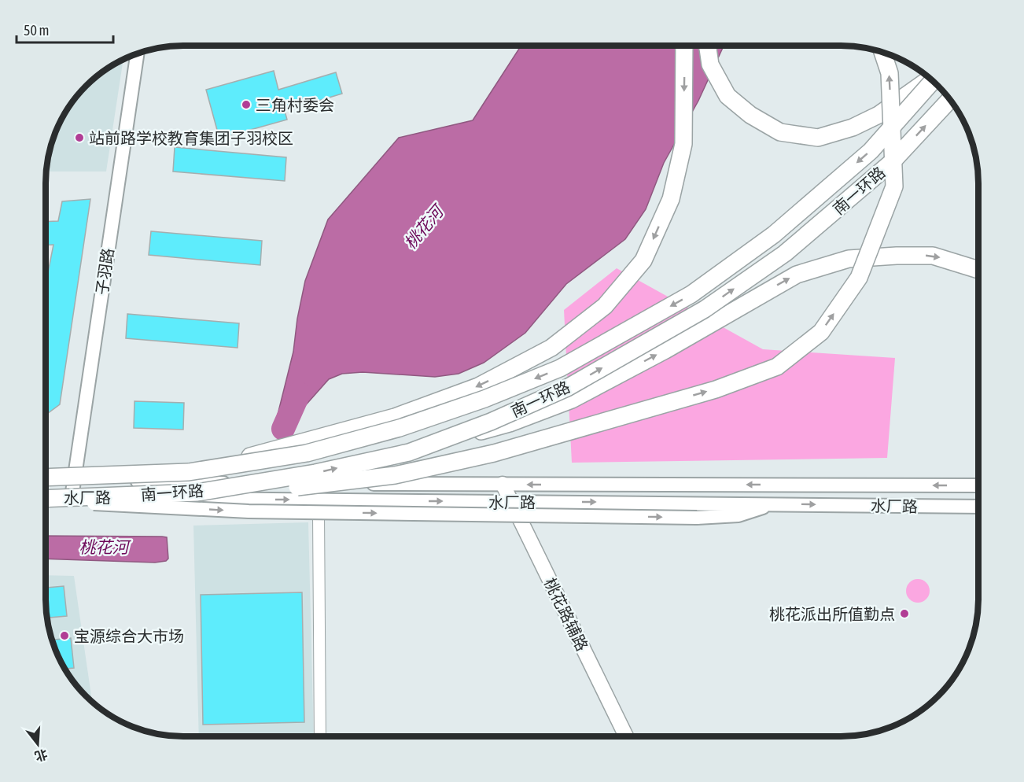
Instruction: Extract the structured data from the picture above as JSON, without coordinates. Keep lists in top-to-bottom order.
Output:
{
  "streets": {
    "main road": ["南一环路", "桃花路辅路"],
    "street": ["子羽路", "水厂路"]
  },
  "crossings": [
    ["子羽路", "水厂路"],
    ["水厂路", "桃花路辅路"]
  ],
  "water": ["桃花河"],
  "places": [
    "三角村委会",
    "站前路学校教育集团子羽校区",
    "桃花派出所值勤点",
    "宝源综合大市场"
  ],
  "scale_bar": "50 m",
  "north": "bottom"
}
